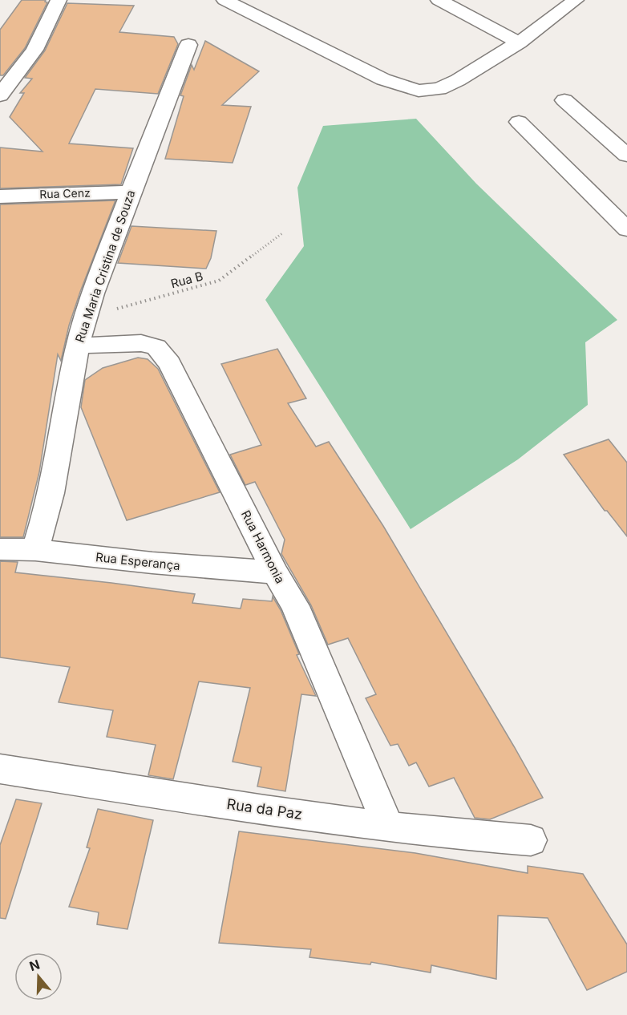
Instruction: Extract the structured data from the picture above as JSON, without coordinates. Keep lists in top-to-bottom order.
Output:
{
  "streets": {
    "street": [
      "Rua Cenz",
      "Rua Maria Cristina de Souza",
      "Rua Harmonia",
      "Rua Esperança",
      "Rua da Paz"
    ],
    "path": ["Rua B"]
  },
  "crossings": [
    ["Rua Cenz", "Rua Maria Cristina de Souza"],
    ["Rua Maria Cristina de Souza", "Rua B"],
    ["Rua Maria Cristina de Souza", "Rua Harmonia"],
    ["Rua Maria Cristina de Souza", "Rua Esperança"],
    ["Rua B", "Rua Harmonia"],
    ["Rua Harmonia", "Rua Esperança"],
    ["Rua Harmonia", "Rua da Paz"]
  ],
  "north": "top"
}
